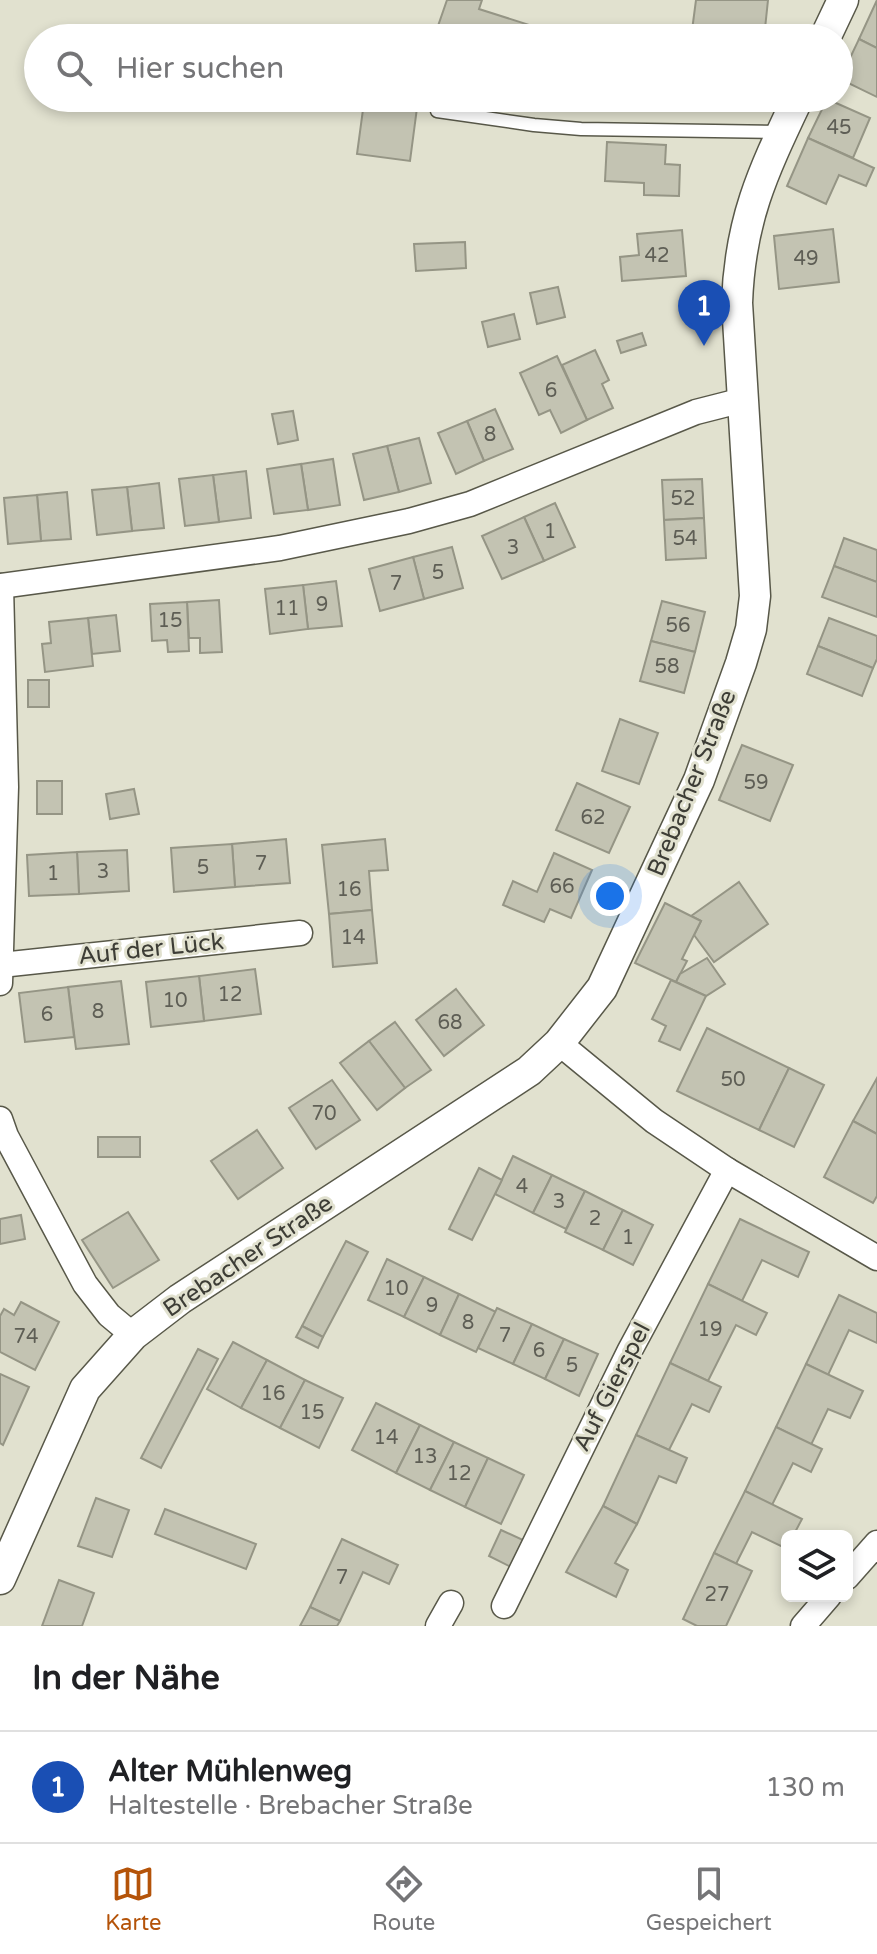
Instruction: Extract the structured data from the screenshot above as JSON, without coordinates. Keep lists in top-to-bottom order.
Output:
{
  "streets": {
    "street": ["Brebacher Straße", "Auf der Lück", "Auf Gierspel"]
  },
  "house_numbers": [
    "45",
    "42",
    "49",
    "6",
    "8",
    "52",
    "1",
    "54",
    "3",
    "5",
    "7",
    "9",
    "11",
    "15",
    "56",
    "58",
    "59",
    "62",
    "7",
    "5",
    "3",
    "1",
    "66",
    "16",
    "14",
    "12",
    "10",
    "8",
    "6",
    "68",
    "50",
    "70",
    "4",
    "3",
    "2",
    "1",
    "10",
    "9",
    "8",
    "19",
    "7",
    "74",
    "6",
    "5",
    "16",
    "15",
    "14",
    "13",
    "12",
    "7",
    "27"
  ],
  "page": {
    "search": "Hier suchen",
    "pins": "1",
    "heading": "In der Nähe",
    "list": [
      {
        "mark": "1",
        "name": "Alter Mühlenweg",
        "note": "Haltestelle · Brebacher Straße",
        "value": "130 m"
      }
    ],
    "nav": ["Karte", "Route", "Gespeichert"]
  }
}
